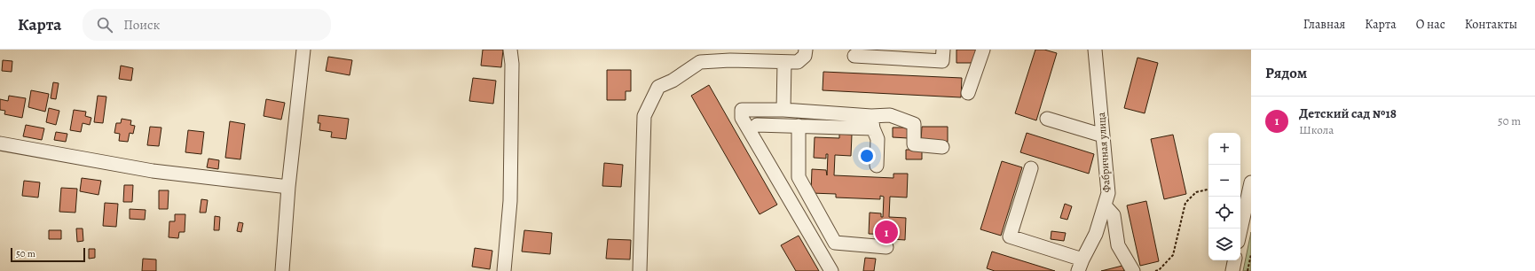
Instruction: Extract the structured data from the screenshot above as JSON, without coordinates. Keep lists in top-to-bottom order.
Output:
{
  "streets": {
    "street": ["Фабричная улица"]
  },
  "scale_bar": "50 m",
  "page": {
    "header": "Карта",
    "search": "Поиск",
    "nav": [
      "Главная",
      "Карта",
      "О нас",
      "Контакты"
    ],
    "heading": "Рядом",
    "list": [
      {
        "mark": "1",
        "name": "Детский сад №18",
        "note": "Школа",
        "value": "50 m"
      }
    ],
    "map_buttons": ["+", "−"],
    "pins": "1",
    "scale": "50 m"
  }
}
